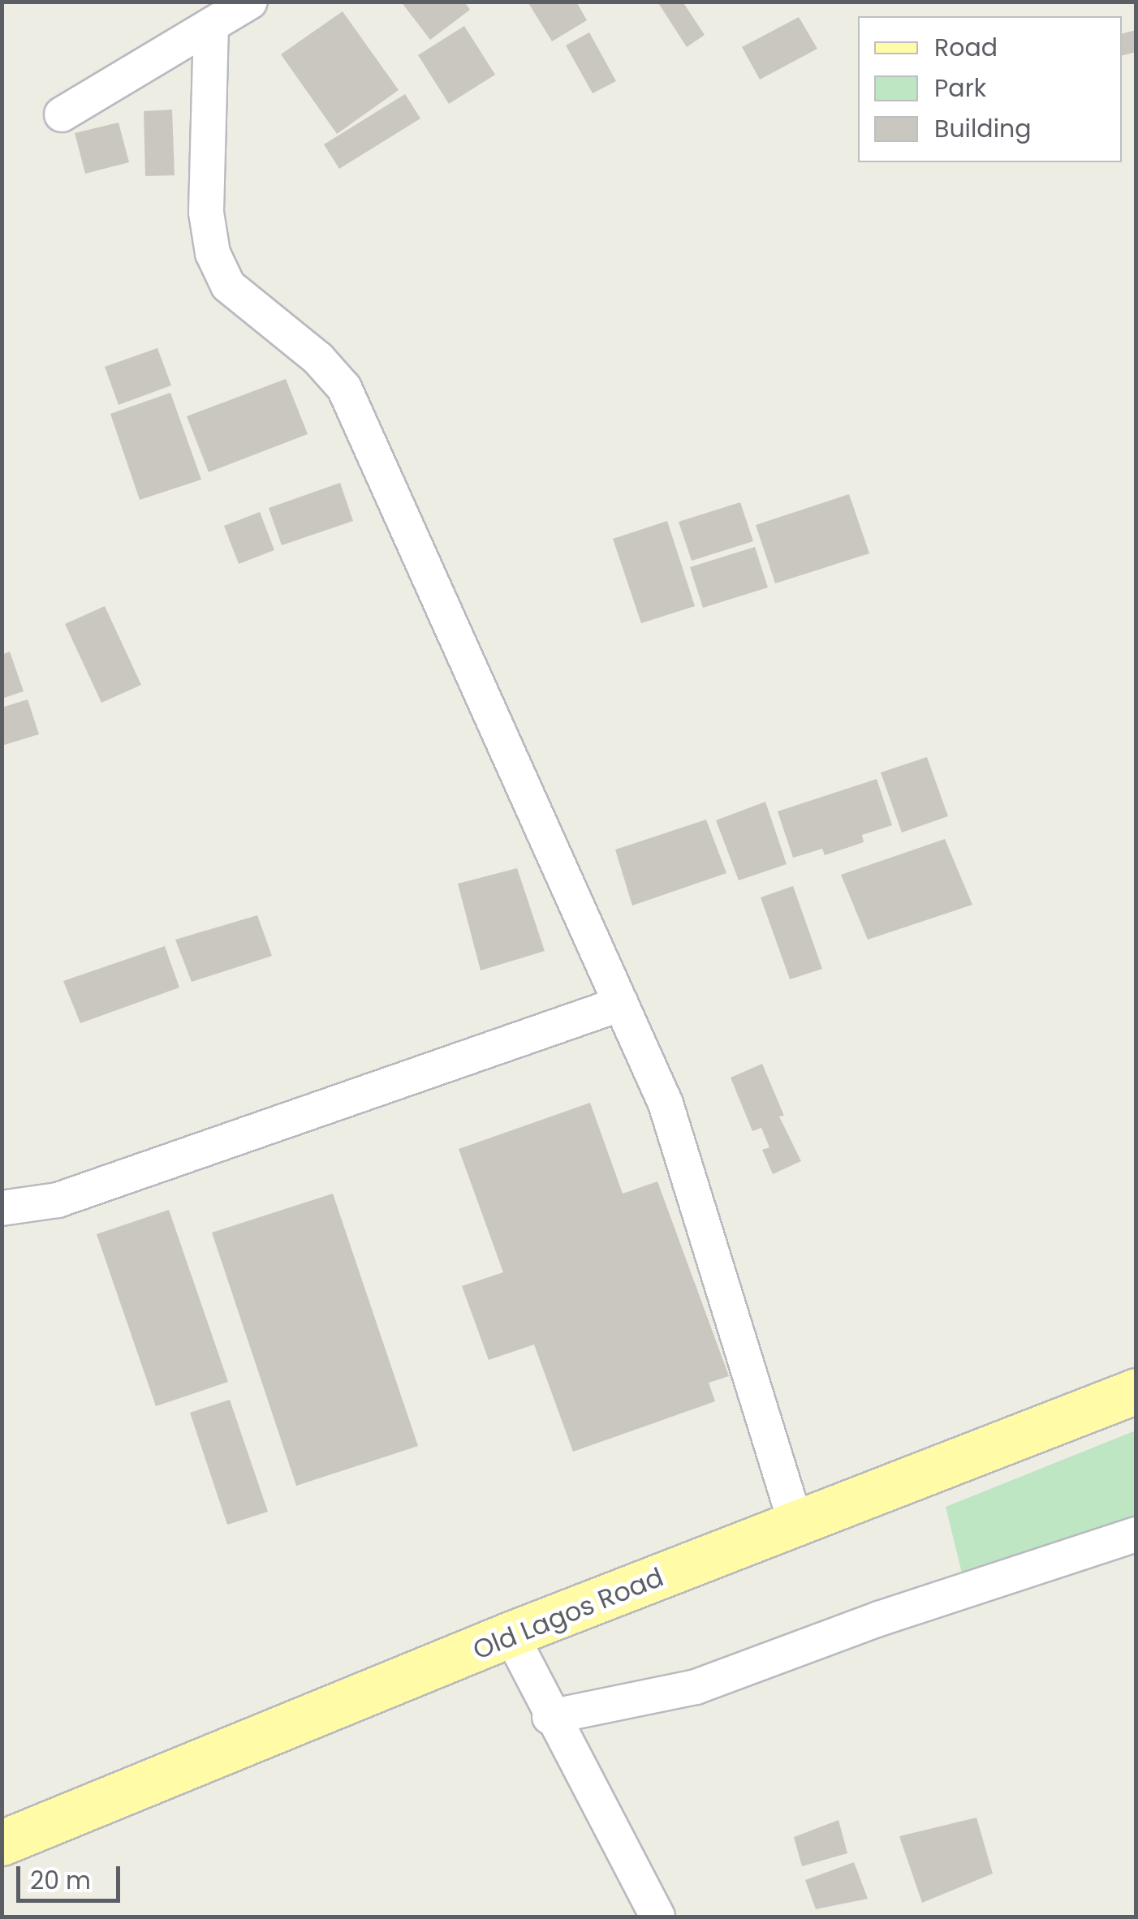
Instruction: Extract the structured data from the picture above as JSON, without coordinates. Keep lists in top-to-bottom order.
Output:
{
  "streets": {
    "main road": ["Old Lagos Road"]
  },
  "legend": ["Road", "Park", "Building"],
  "scale_bar": "20 m"
}
